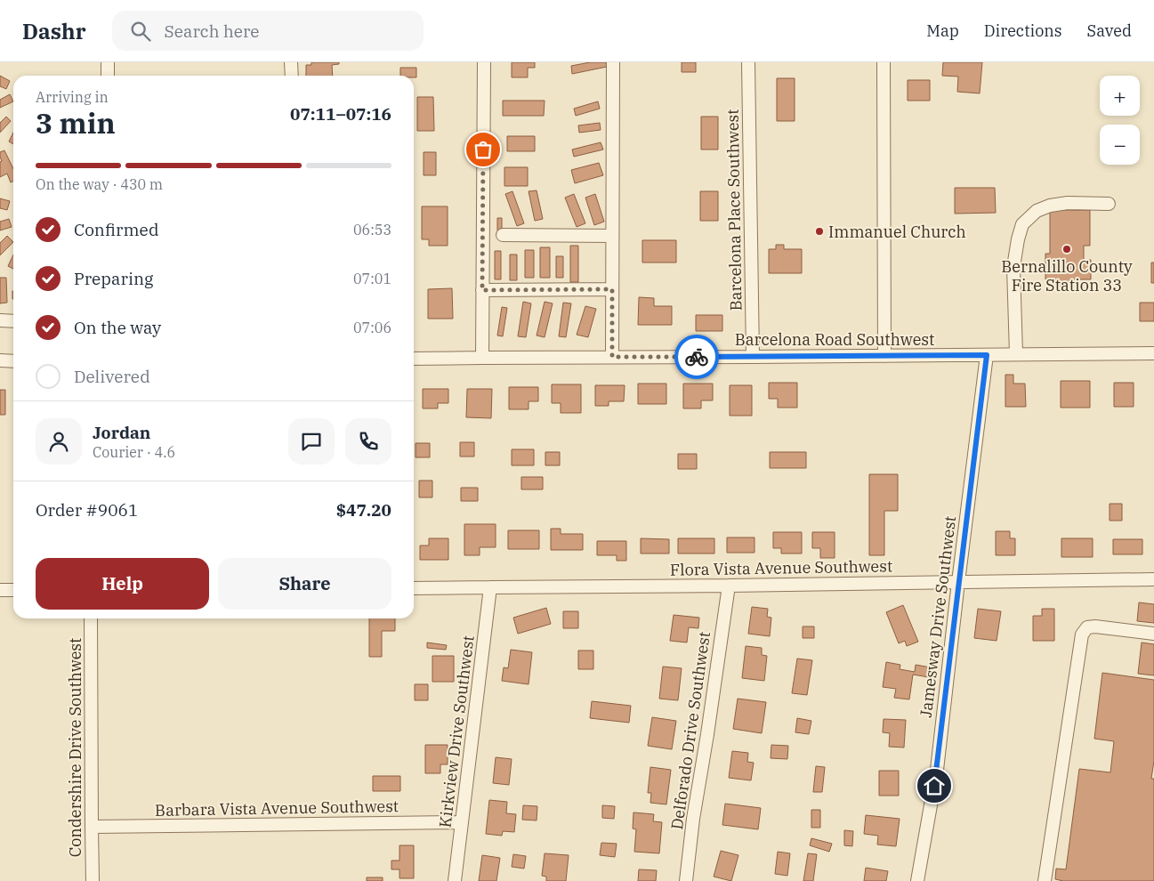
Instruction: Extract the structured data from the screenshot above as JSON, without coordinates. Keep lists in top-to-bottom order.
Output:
{
  "streets": {
    "street": [
      "Barcelona Place Southwest",
      "Barcelona Road Southwest",
      "Flora Vista Avenue Southwest",
      "Jamesway Drive Southwest",
      "Delforado Drive Southwest",
      "Kirkview Drive Southwest",
      "Condershire Drive Southwest",
      "Barbara Vista Avenue Southwest"
    ]
  },
  "crossings": [
    ["Barcelona Place Southwest", "Barcelona Road Southwest"],
    ["Barcelona Road Southwest", "Jamesway Drive Southwest"],
    ["Flora Vista Avenue Southwest", "Jamesway Drive Southwest"],
    ["Flora Vista Avenue Southwest", "Delforado Drive Southwest"],
    ["Flora Vista Avenue Southwest", "Kirkview Drive Southwest"],
    ["Kirkview Drive Southwest", "Barbara Vista Avenue Southwest"],
    ["Condershire Drive Southwest", "Barbara Vista Avenue Southwest"]
  ],
  "places": ["Immanuel Church", "Bernalillo County Fire Station 33"],
  "page": {
    "header": "Dashr",
    "search": "Search here",
    "nav": ["Map", "Directions", "Saved"],
    "map_buttons": ["+", "−"],
    "heading": ["3 min", "Arriving in", "07:11–07:16"],
    "panel": [
      "Jordan",
      "Courier · 4.6",
      "Order #9061",
      "$47.20"
    ],
    "bar": "On the way · 430 m",
    "list": [
      ["Confirmed", "06:53"],
      ["Preparing", "07:01"],
      ["On the way", "07:06"],
      "Delivered"
    ],
    "buttons": ["Help", "Share"]
  }
}
